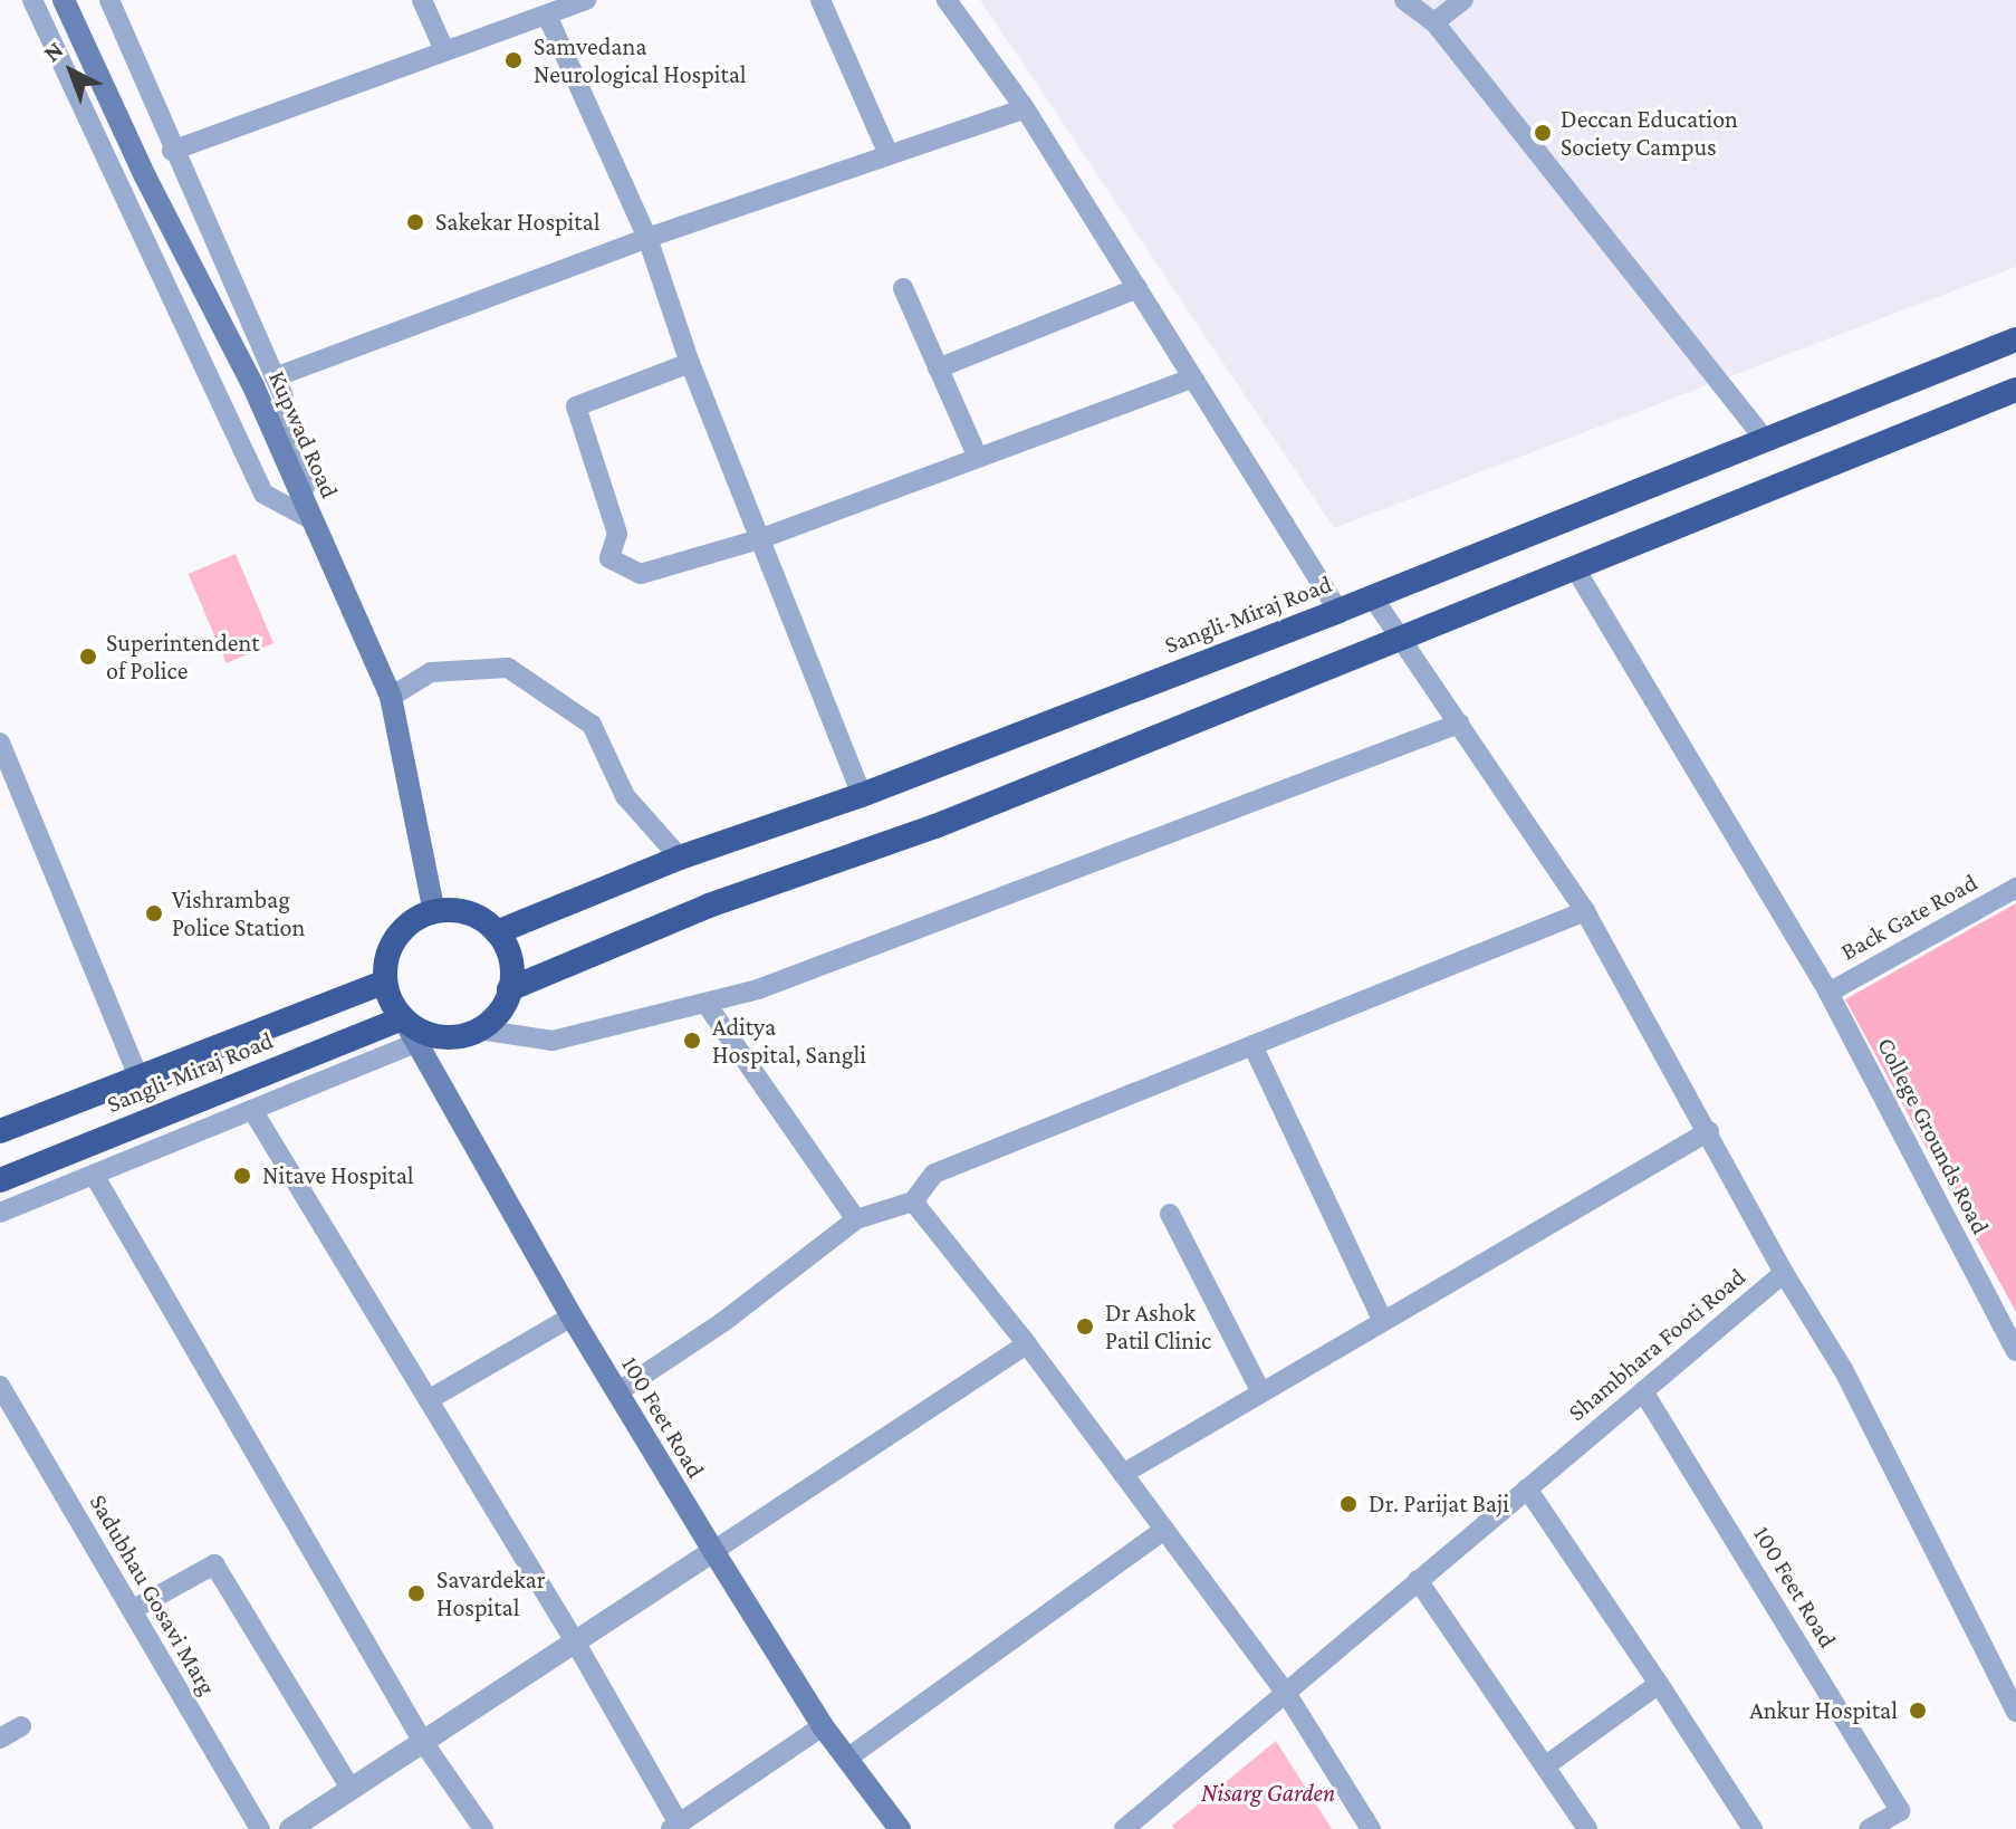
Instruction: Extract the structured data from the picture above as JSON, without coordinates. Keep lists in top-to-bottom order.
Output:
{
  "streets": {
    "highway": ["Sangli-Miraj Road"],
    "main road": ["Kupwad Road", "100 Feet Road"],
    "street": [
      "Back Gate Road",
      "College Grounds Road",
      "Shambhara Footi Road",
      "Sadubhau Gosavi Marg"
    ]
  },
  "crossings": [
    ["Kupwad Road", "Sangli-Miraj Road"],
    ["Kupwad Road", "100 Feet Road"],
    ["Sangli-Miraj Road", "Shambhara Footi Road"],
    ["Sangli-Miraj Road", "100 Feet Road"],
    ["Back Gate Road", "College Grounds Road"],
    ["Shambhara Footi Road", "100 Feet Road"]
  ],
  "parks": ["Nisarg Garden"],
  "places": [
    "Samvedana Neurological Hospital",
    "Deccan Education Society Campus",
    "Sakekar Hospital",
    "Superintendent of Police",
    "Vishrambag Police Station",
    "Aditya Hospital, Sangli",
    "Nitave Hospital",
    "Dr Ashok Patil Clinic",
    "Dr. Parijat Baji",
    "Savardekar Hospital",
    "Ankur Hospital"
  ],
  "north": "top left"
}
